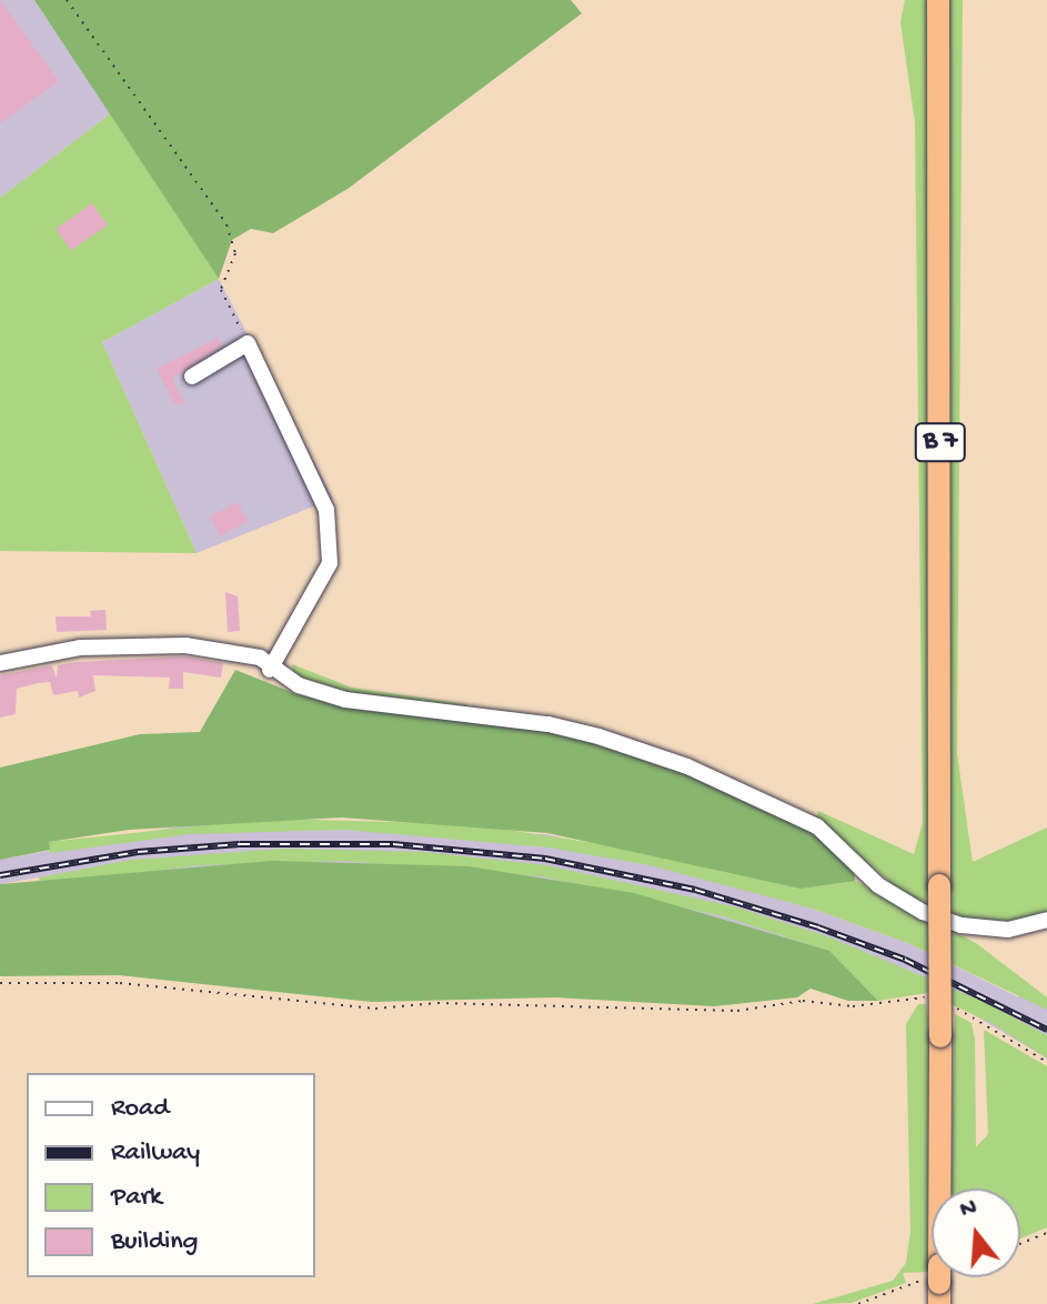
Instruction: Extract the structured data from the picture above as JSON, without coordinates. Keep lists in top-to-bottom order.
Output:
{
  "streets": {
    "highway": ["B 7"]
  },
  "legend": [
    "Road",
    "Railway",
    "Park",
    "Building"
  ],
  "north": "top"
}
